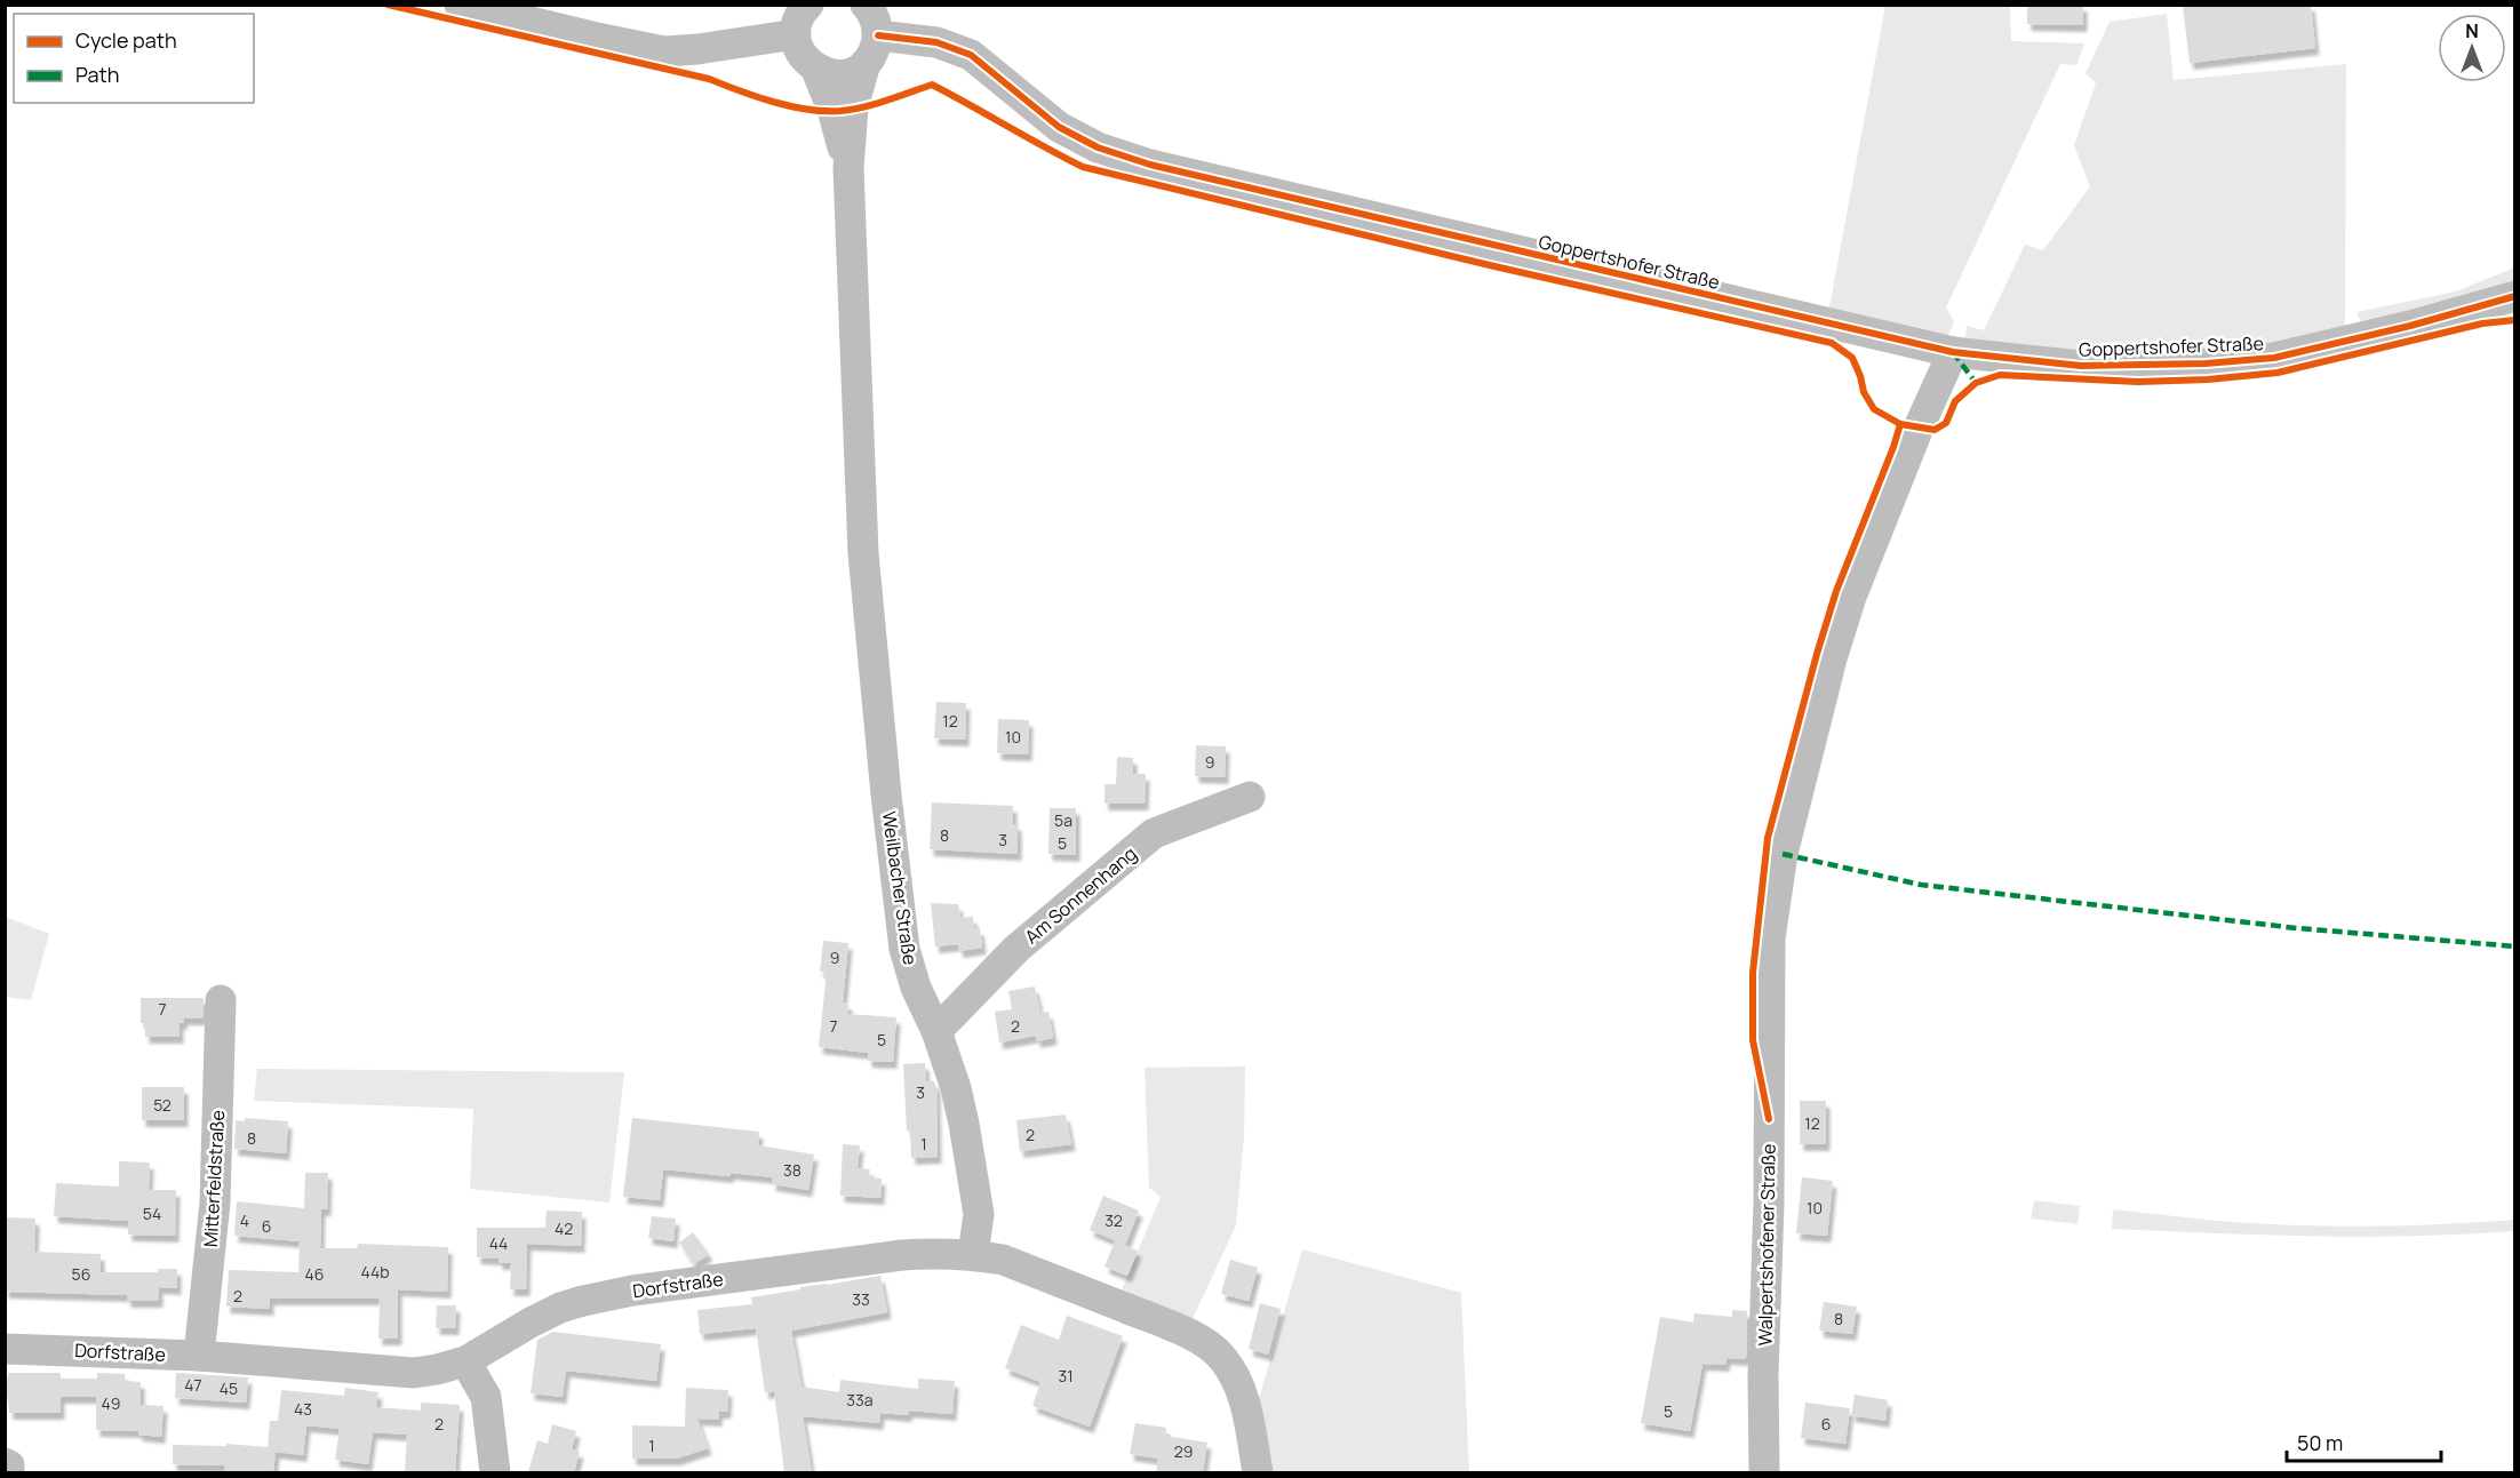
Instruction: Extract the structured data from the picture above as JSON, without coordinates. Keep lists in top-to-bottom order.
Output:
{
  "streets": {
    "street": [
      "Goppertshofer Straße",
      "Weilbacher Straße",
      "Am Sonnenhang",
      "Mitterfeldstraße",
      "Walpertshofener Straße",
      "Dorfstraße"
    ]
  },
  "crossings": [
    ["Goppertshofer Straße", "Walpertshofener Straße"],
    ["Weilbacher Straße", "Am Sonnenhang"],
    ["Weilbacher Straße", "Dorfstraße"],
    ["Mitterfeldstraße", "Dorfstraße"]
  ],
  "house_numbers": [
    "12",
    "10",
    "9",
    "5a",
    "8",
    "3",
    "5",
    "9",
    "7",
    "7",
    "2",
    "5",
    "3",
    "52",
    "12",
    "2",
    "8",
    "1",
    "38",
    "10",
    "54",
    "4",
    "32",
    "6",
    "42",
    "44",
    "44b",
    "56",
    "46",
    "2",
    "33",
    "8",
    "31",
    "47",
    "45",
    "33a",
    "49",
    "43",
    "5",
    "2",
    "6",
    "1",
    "29"
  ],
  "legend": ["Cycle path", "Path"],
  "scale_bar": "50 m",
  "north": "top"
}
